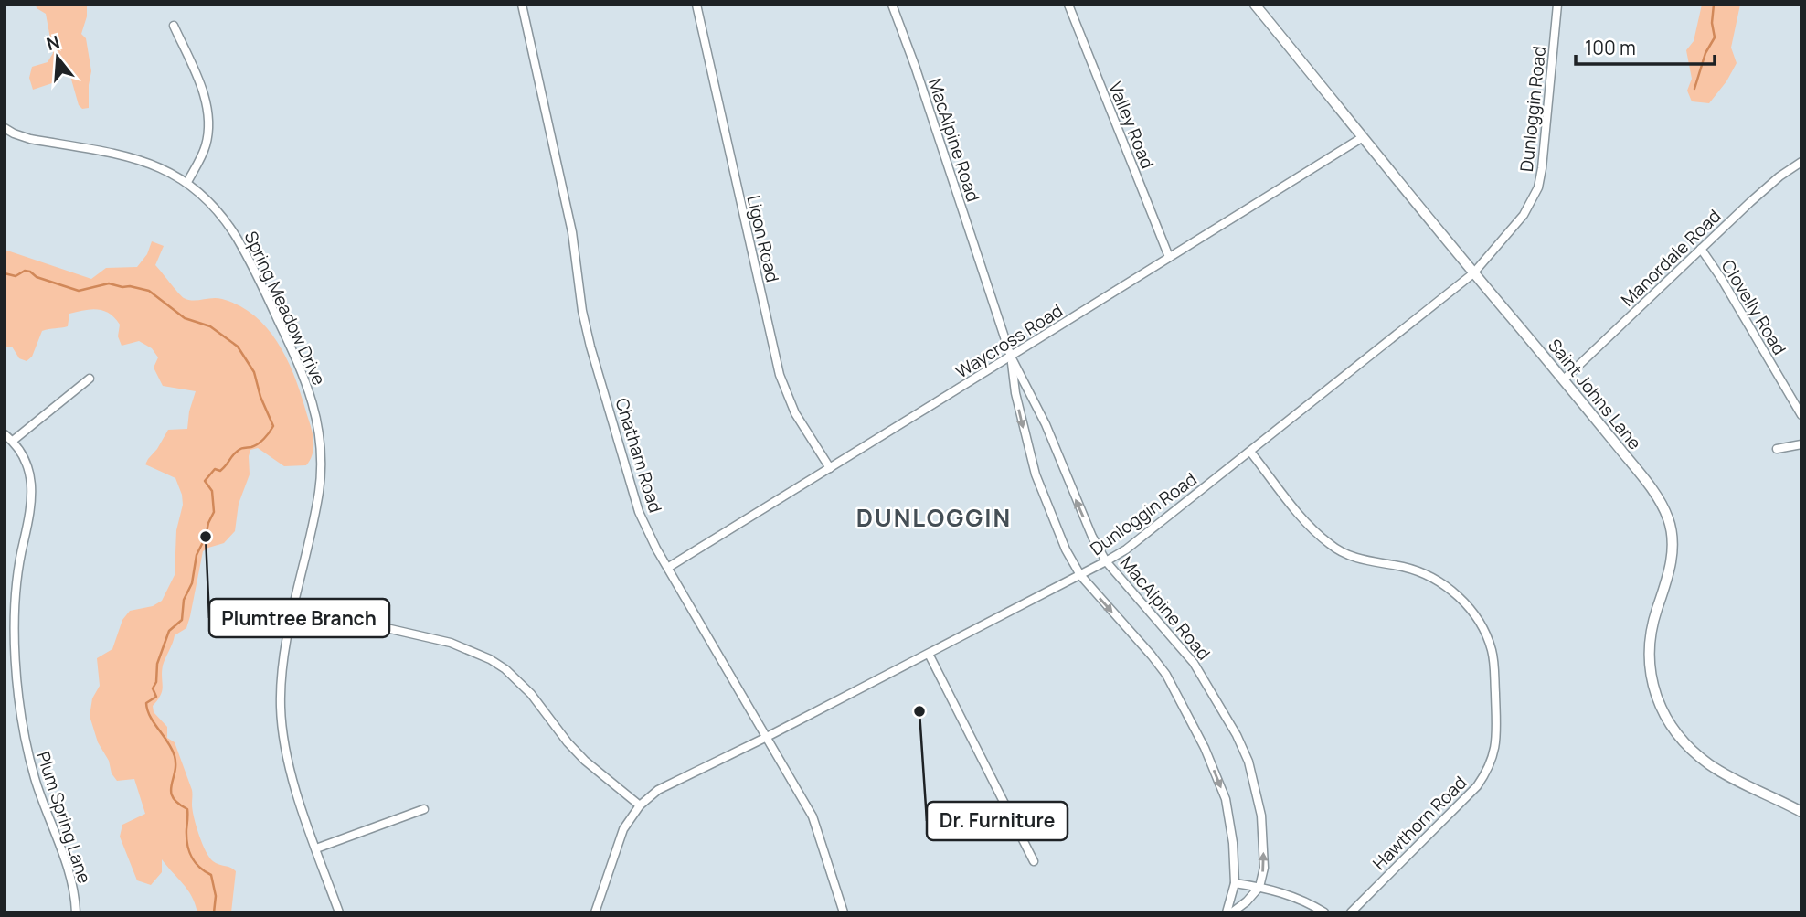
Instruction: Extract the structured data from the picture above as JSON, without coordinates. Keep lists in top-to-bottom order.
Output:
{
  "streets": {
    "street": [
      "Dunloggin Road",
      "Valley Road",
      "MacAlpine Road",
      "Ligon Road",
      "Manordale Road",
      "Clovelly Road",
      "Spring Meadow Drive",
      "Waycross Road",
      "Saint Johns Lane",
      "Chatham Road",
      "Plum Spring Lane",
      "Hawthorn Road"
    ]
  },
  "crossings": [
    ["Dunloggin Road", "MacAlpine Road"],
    ["Dunloggin Road", "Saint Johns Lane"],
    ["Dunloggin Road", "Chatham Road"],
    ["Dunloggin Road", "Hawthorn Road"],
    ["Valley Road", "Waycross Road"],
    ["MacAlpine Road", "Waycross Road"],
    ["Ligon Road", "Waycross Road"],
    ["Manordale Road", "Clovelly Road"],
    ["Manordale Road", "Saint Johns Lane"],
    ["Waycross Road", "Saint Johns Lane"],
    ["Waycross Road", "Chatham Road"]
  ],
  "districts": ["DUNLOGGIN"],
  "places": ["Plumtree Branch", "Dr. Furniture"],
  "scale_bar": "100 m",
  "north": "top"
}
